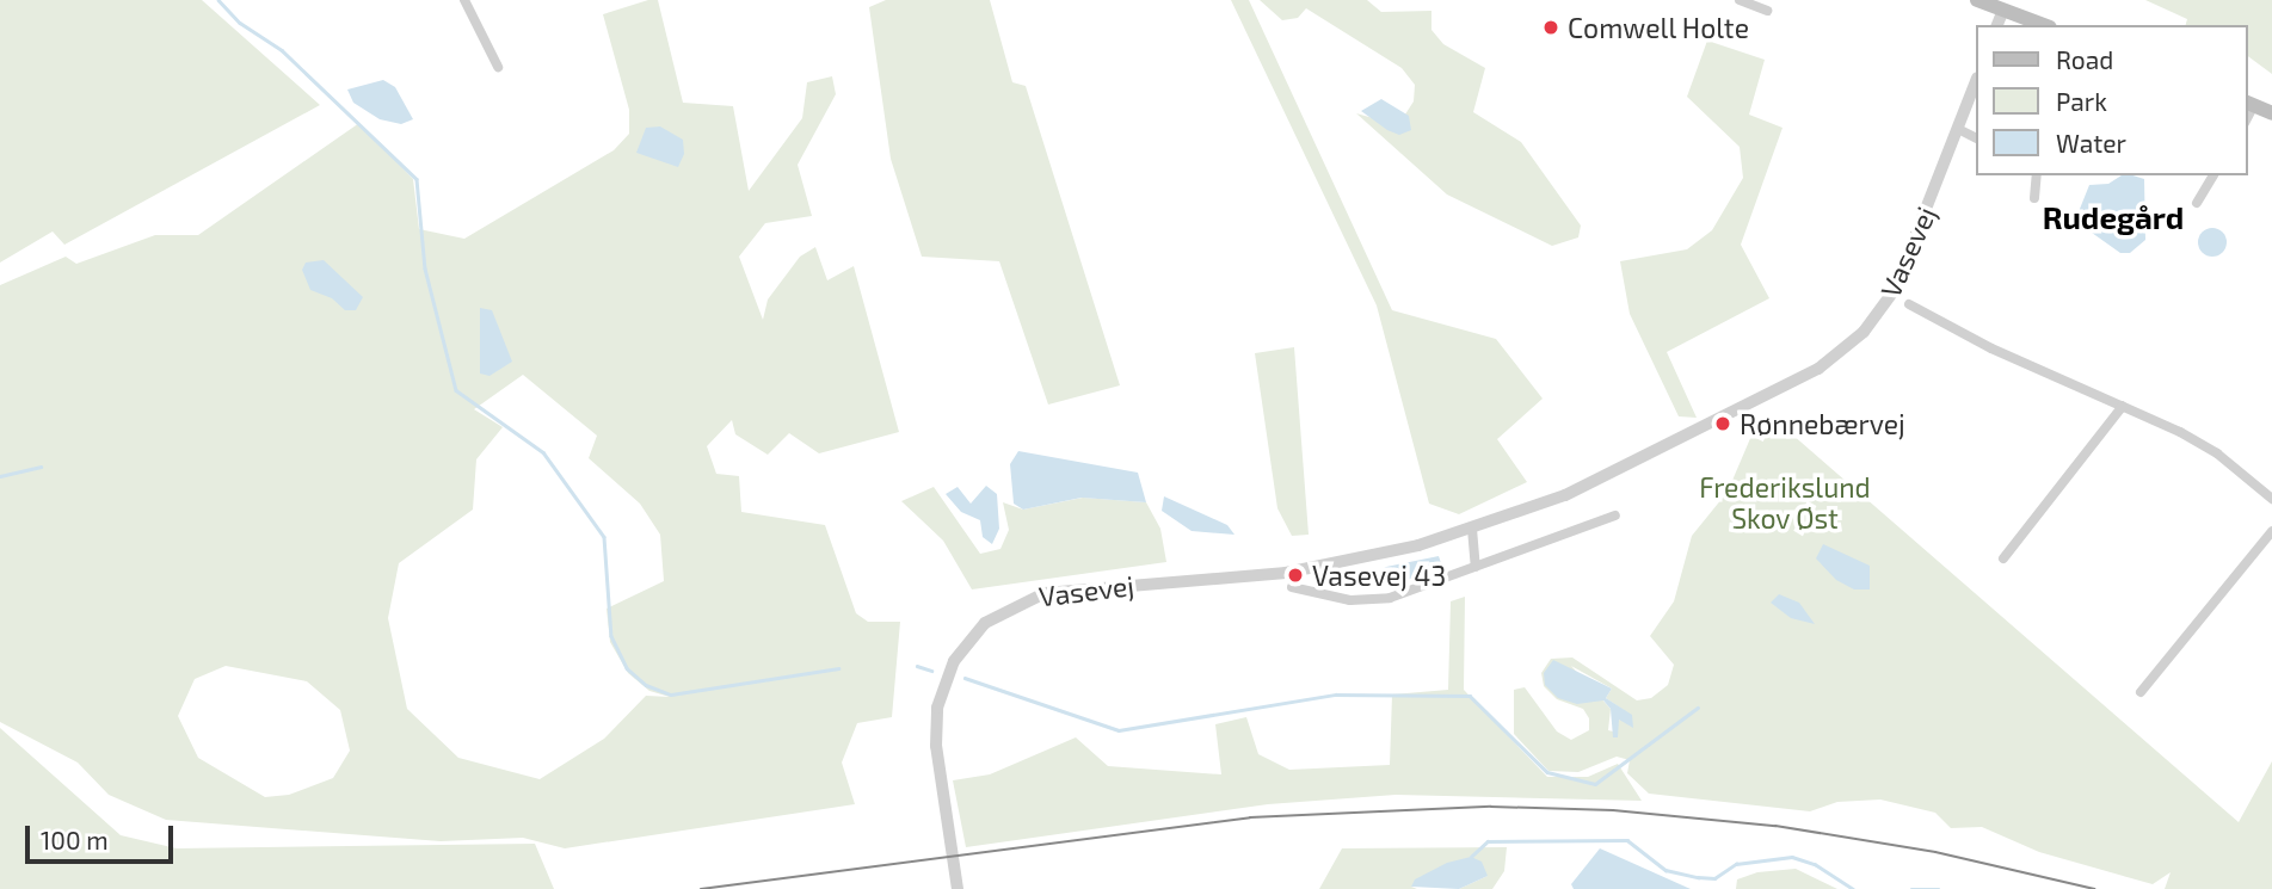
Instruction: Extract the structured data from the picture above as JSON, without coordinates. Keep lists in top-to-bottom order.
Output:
{
  "streets": {
    "street": ["Vasevej"]
  },
  "districts": ["Rudegård"],
  "parks": ["Frederikslund Skov Øst"],
  "places": ["Comwell Holte", "Rønnebærvej", "Vasevej 43"],
  "legend": ["Road", "Park", "Water"],
  "scale_bar": "100 m"
}
